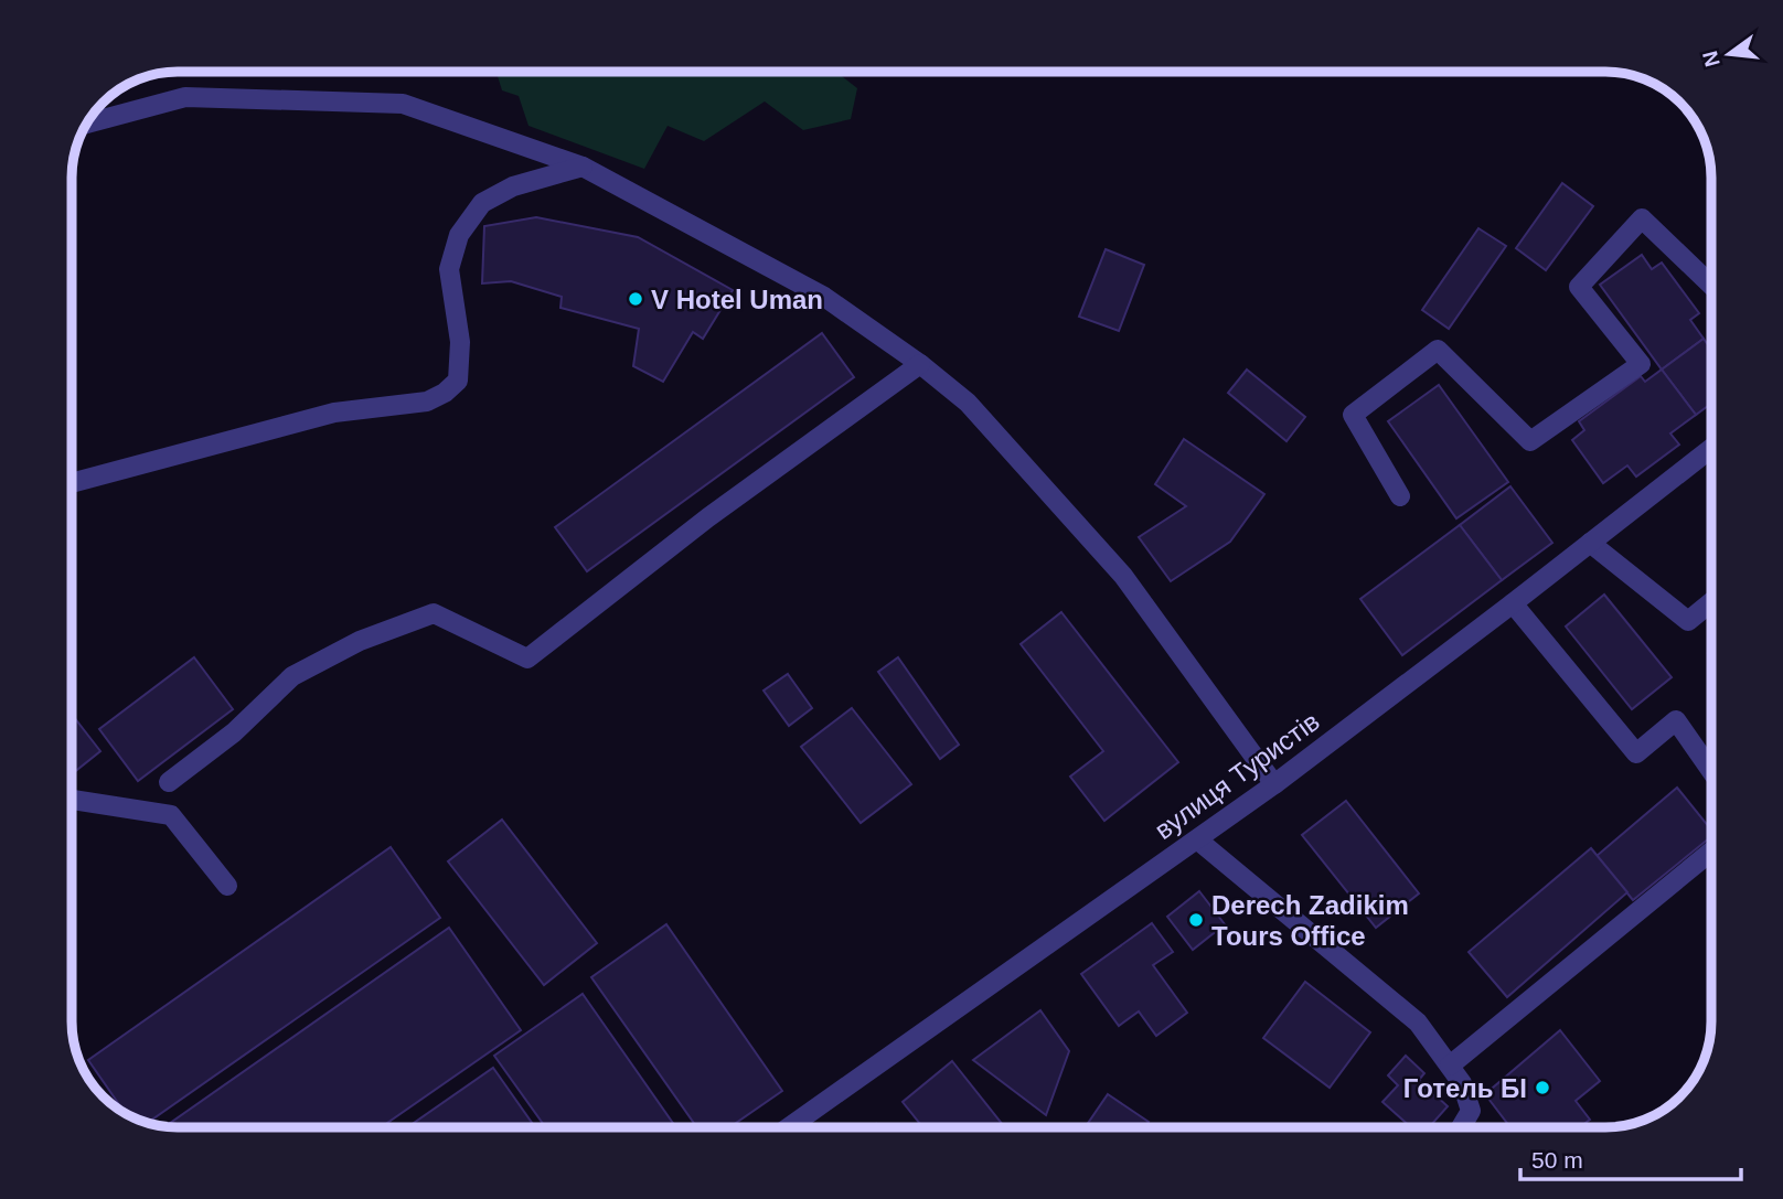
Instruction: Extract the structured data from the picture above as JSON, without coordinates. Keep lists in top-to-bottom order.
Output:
{
  "streets": {
    "street": ["вулиця Туристів"]
  },
  "places": ["V Hotel Uman", "Derech Zadikim Tours Office", "Готель БІ"],
  "scale_bar": "50 m",
  "north": "left"
}
